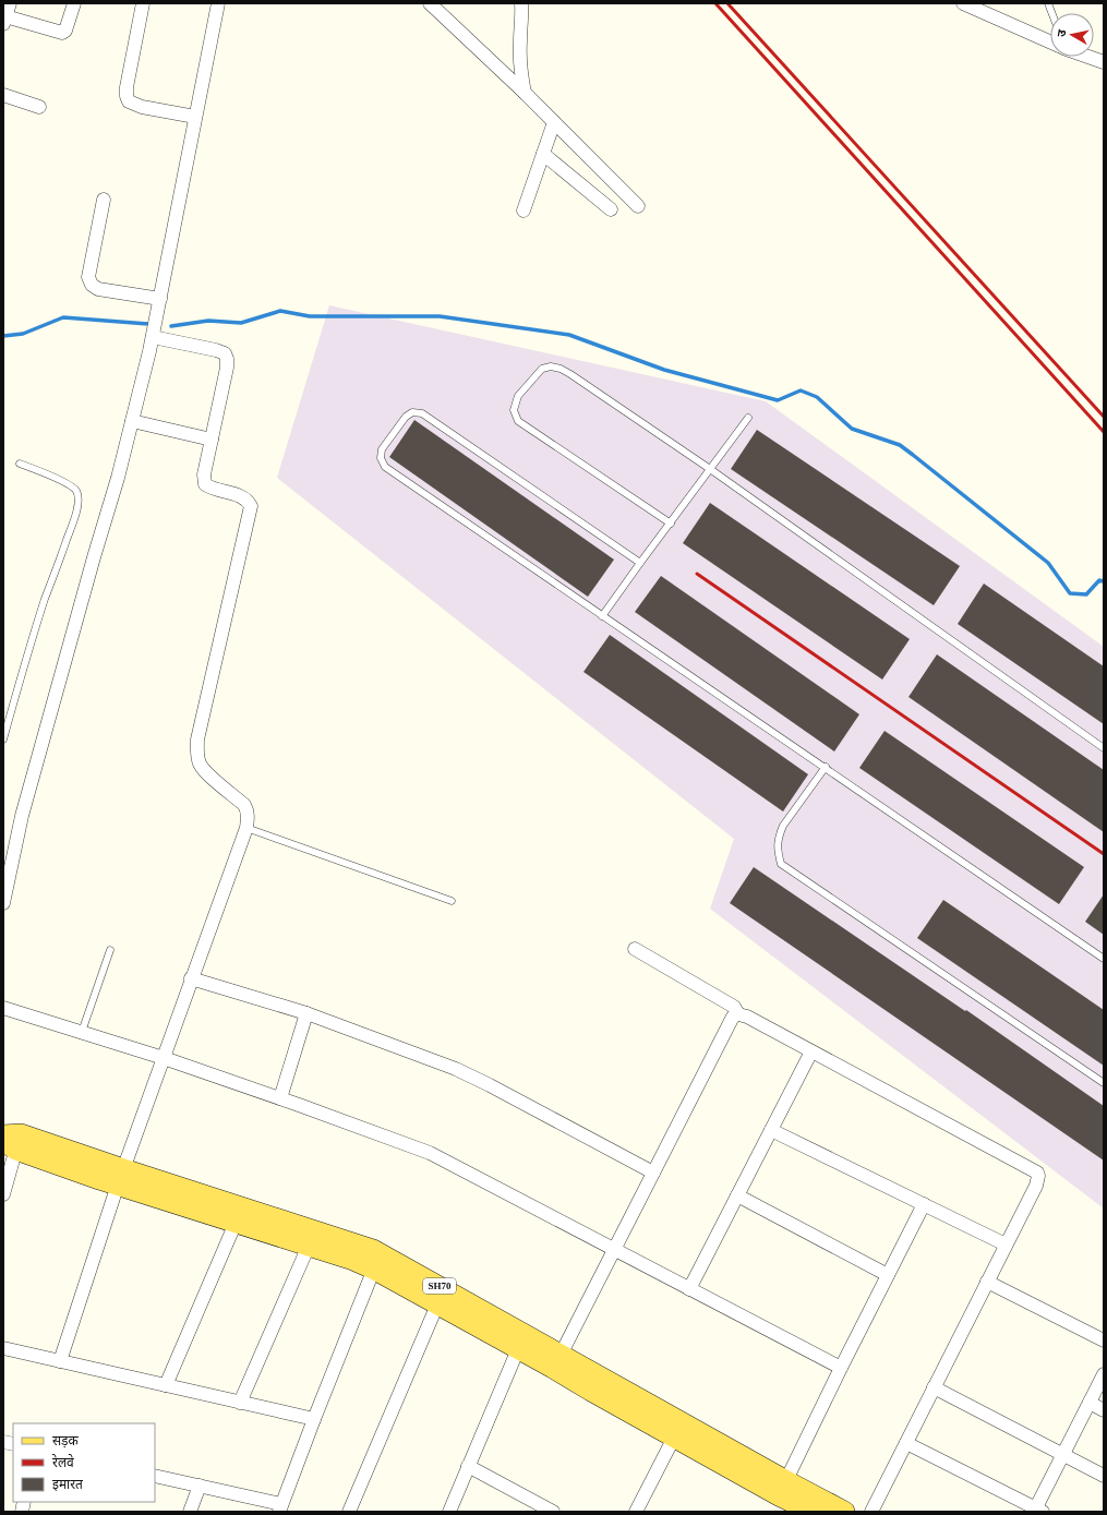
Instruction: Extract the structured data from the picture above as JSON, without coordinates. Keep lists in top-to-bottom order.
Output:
{
  "streets": {
    "main road": ["SH70"]
  },
  "legend": ["सड़क", "रेलवे", "इमारत"],
  "north": "left"
}
